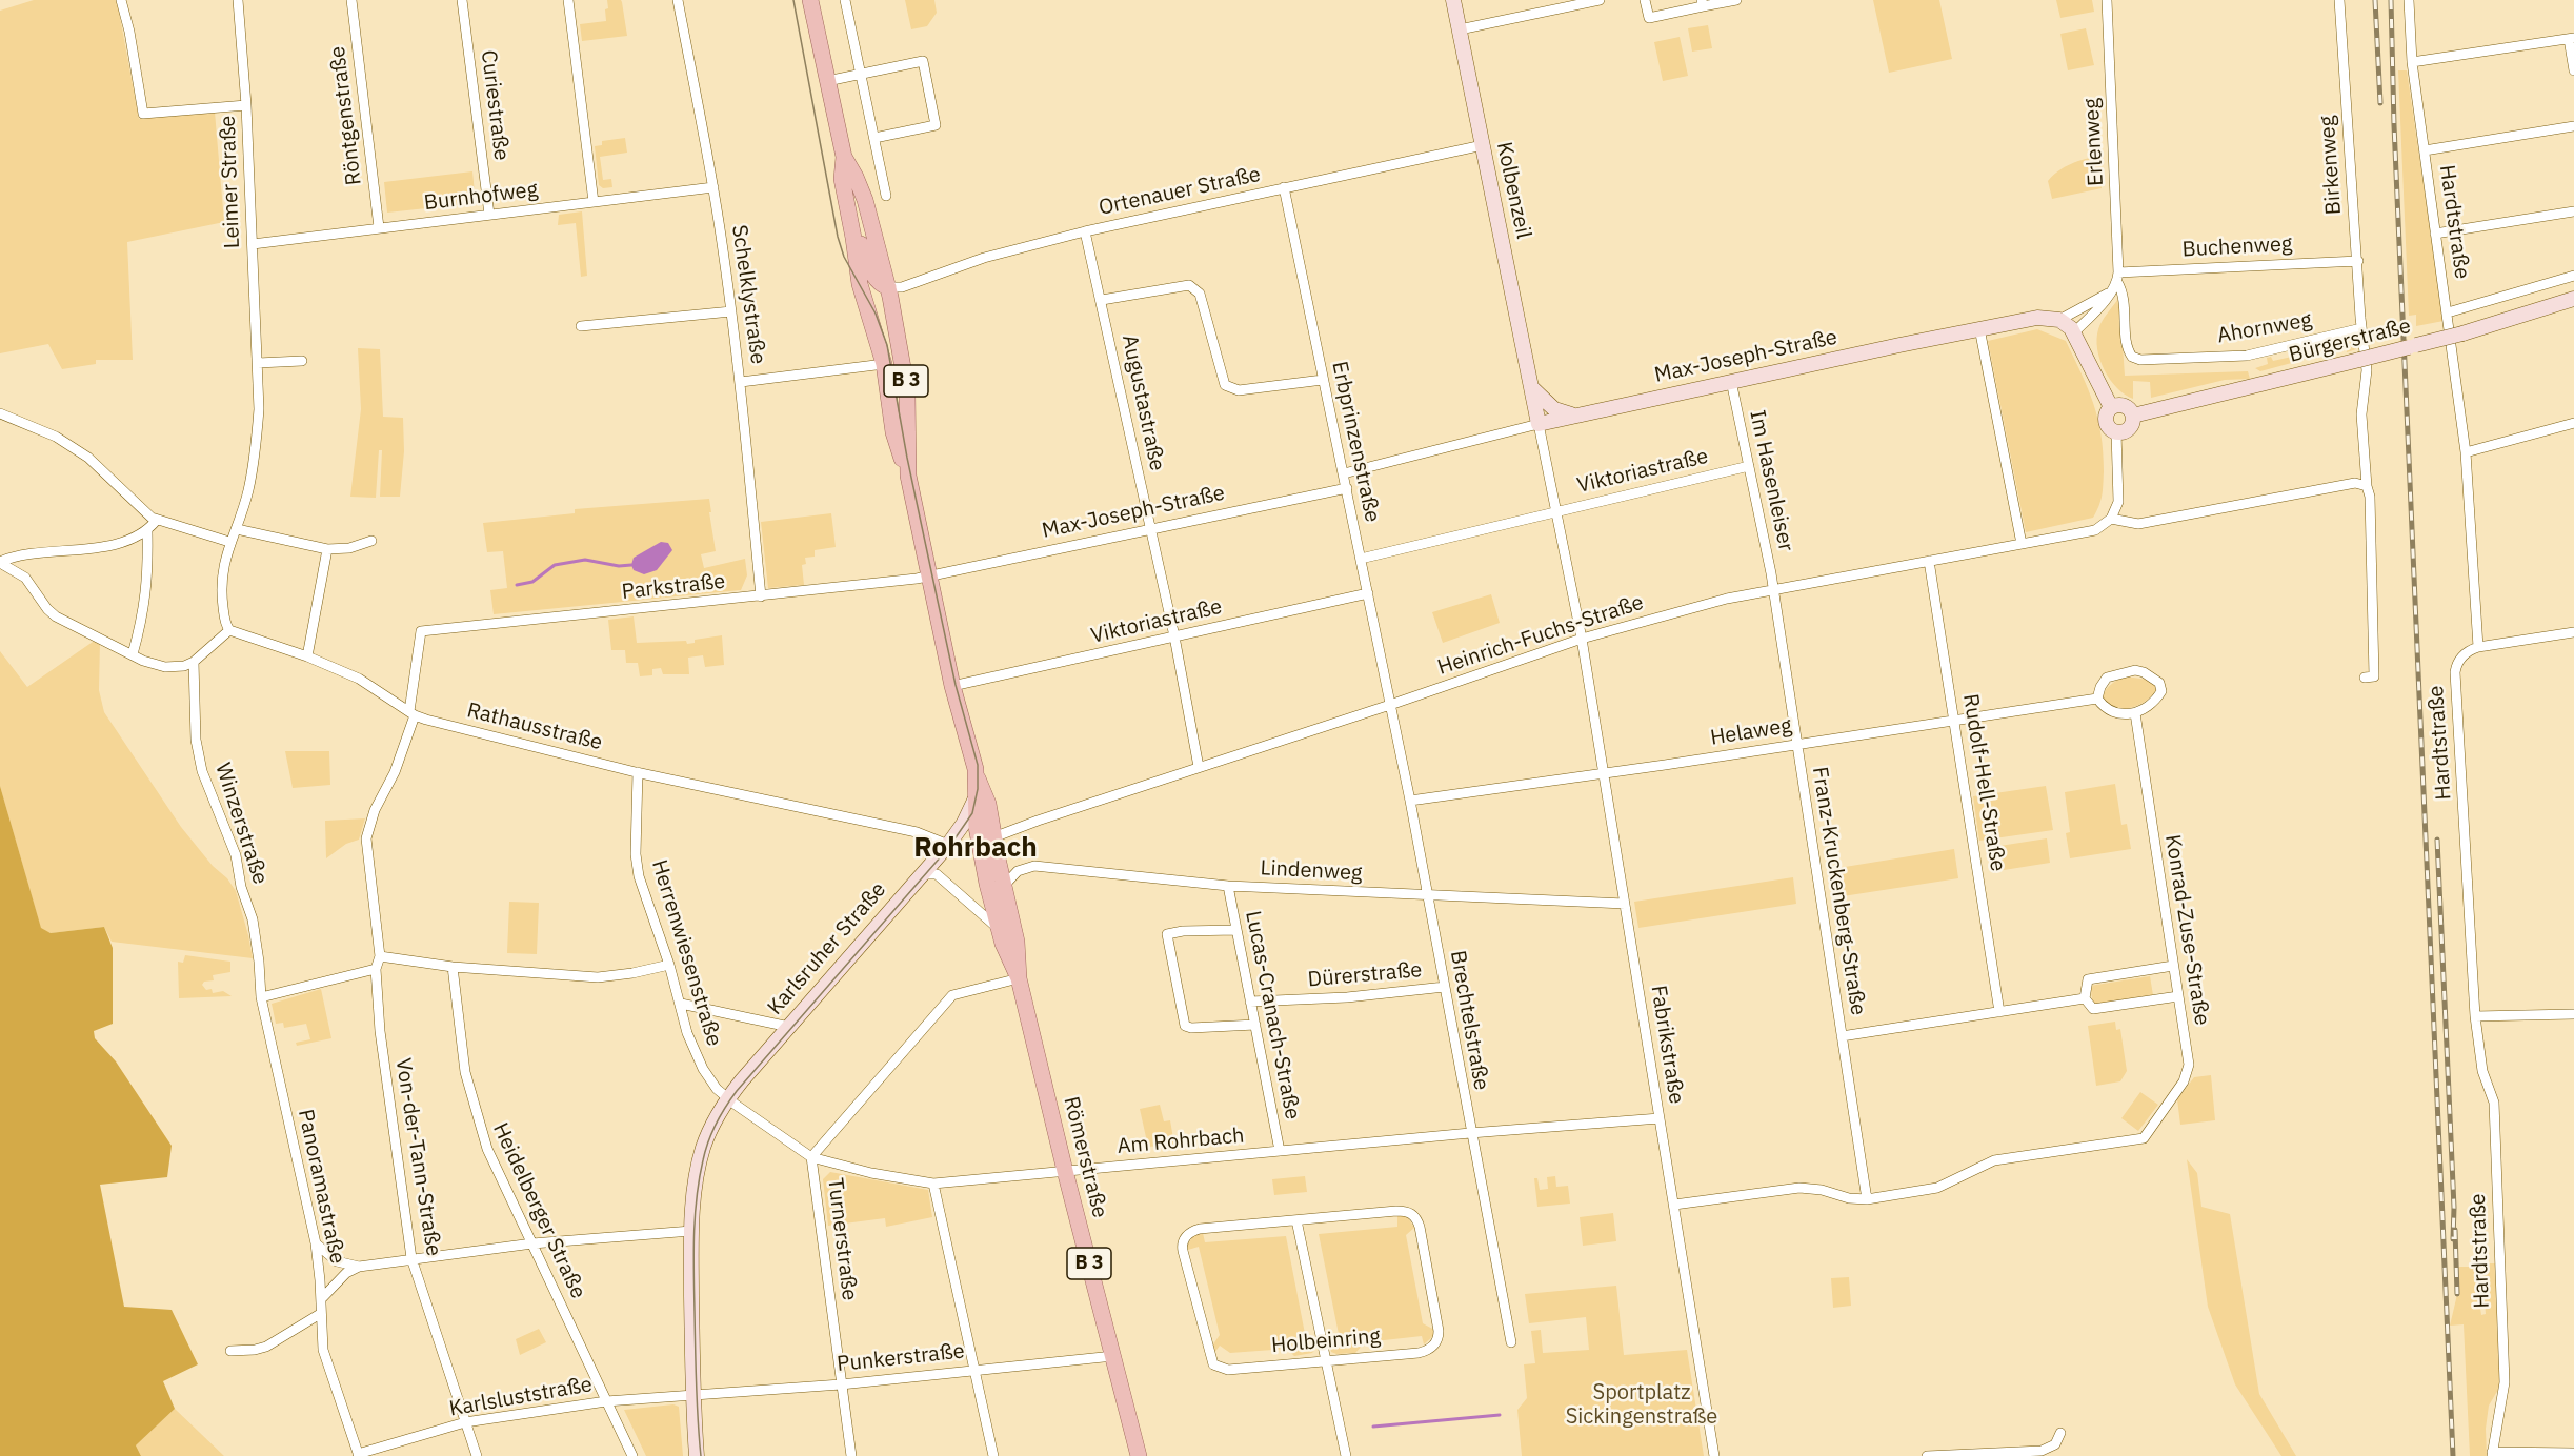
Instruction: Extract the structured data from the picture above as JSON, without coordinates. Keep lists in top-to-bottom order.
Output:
{
  "streets": {
    "main road": ["B 3", "Karlsruher Straße", "Römerstraße"],
    "street": [
      "Curiestraße",
      "Röntgenstraße",
      "Erlenweg",
      "Birkenweg",
      "Leimer Straße",
      "Kolbenzeil",
      "Ortenauer Straße",
      "Burnhofweg",
      "Hardtstraße",
      "Buchenweg",
      "Schelklystraße",
      "Ahornweg",
      "Bürgerstraße",
      "Max-Joseph-Straße",
      "Augustastraße",
      "Erbprinzenstraße",
      "Viktoriastraße",
      "Im Hasenleiser",
      "Parkstraße",
      "Heinrich-Fuchs-Straße",
      "Rathausstraße",
      "Helaweg",
      "Rudolf-Hell-Straße",
      "Winzerstraße",
      "Lindenweg",
      "Franz-Kruckenberg-Straße",
      "Konrad-Zuse-Straße",
      "Herrenwiesenstraße",
      "Dürerstraße",
      "Lucas-Cranach-Straße",
      "Brechtelstraße",
      "Fabrikstraße",
      "Am Rohrbach",
      "Von-der-Tann-Straße",
      "Panoramastraße",
      "Heidelberger Straße",
      "Turnerstraße",
      "Holbeinring",
      "Punkerstraße",
      "Karlsluststraße"
    ]
  },
  "crossings": [
    ["Curiestraße", "Burnhofweg"],
    ["Röntgenstraße", "Burnhofweg"],
    ["Erlenweg", "Buchenweg"],
    ["Erlenweg", "Ahornweg"],
    ["Birkenweg", "Buchenweg"],
    ["Birkenweg", "Ahornweg"],
    ["Leimer Straße", "Burnhofweg"],
    ["Kolbenzeil", "Ortenauer Straße"],
    ["Kolbenzeil", "Max-Joseph-Straße"],
    ["Kolbenzeil", "Viktoriastraße"],
    ["Kolbenzeil", "Heinrich-Fuchs-Straße"],
    ["Kolbenzeil", "Fabrikstraße"],
    ["Ortenauer Straße", "B 3"],
    ["Ortenauer Straße", "Augustastraße"],
    ["Ortenauer Straße", "Erbprinzenstraße"],
    ["Ortenauer Straße", "Karlsruher Straße"],
    ["Burnhofweg", "Schelklystraße"],
    ["Schelklystraße", "Parkstraße"],
    ["Max-Joseph-Straße", "Augustastraße"],
    ["Max-Joseph-Straße", "Erbprinzenstraße"],
    ["Max-Joseph-Straße", "Im Hasenleiser"],
    ["Max-Joseph-Straße", "Parkstraße"],
    ["Max-Joseph-Straße", "Karlsruher Straße"],
    ["B 3", "Karlsruher Straße"],
    ["Augustastraße", "Viktoriastraße"],
    ["Augustastraße", "Heinrich-Fuchs-Straße"],
    ["Erbprinzenstraße", "Viktoriastraße"],
    ["Erbprinzenstraße", "Heinrich-Fuchs-Straße"],
    ["Erbprinzenstraße", "Brechtelstraße"],
    ["Viktoriastraße", "Im Hasenleiser"],
    ["Viktoriastraße", "Karlsruher Straße"],
    ["Im Hasenleiser", "Heinrich-Fuchs-Straße"],
    ["Im Hasenleiser", "Franz-Kruckenberg-Straße"],
    ["Parkstraße", "Rathausstraße"],
    ["Parkstraße", "Karlsruher Straße"],
    ["Heinrich-Fuchs-Straße", "Rudolf-Hell-Straße"],
    ["Heinrich-Fuchs-Straße", "Franz-Kruckenberg-Straße"],
    ["Heinrich-Fuchs-Straße", "Brechtelstraße"],
    ["Heinrich-Fuchs-Straße", "Fabrikstraße"],
    ["Heinrich-Fuchs-Straße", "Römerstraße"],
    ["Rathausstraße", "Karlsruher Straße"],
    ["Rathausstraße", "Herrenwiesenstraße"],
    ["Helaweg", "Rudolf-Hell-Straße"],
    ["Helaweg", "Franz-Kruckenberg-Straße"],
    ["Helaweg", "Konrad-Zuse-Straße"],
    ["Helaweg", "Brechtelstraße"],
    ["Helaweg", "Fabrikstraße"],
    ["Winzerstraße", "Panoramastraße"],
    ["Lindenweg", "Lucas-Cranach-Straße"],
    ["Lindenweg", "Brechtelstraße"],
    ["Lindenweg", "Fabrikstraße"],
    ["Lindenweg", "Römerstraße"],
    ["Franz-Kruckenberg-Straße", "Konrad-Zuse-Straße"],
    ["Karlsruher Straße", "Herrenwiesenstraße"],
    ["Karlsruher Straße", "Am Rohrbach"],
    ["Karlsruher Straße", "Römerstraße"],
    ["Karlsruher Straße", "Punkerstraße"],
    ["Karlsruher Straße", "Karlsluststraße"],
    ["Herrenwiesenstraße", "Am Rohrbach"],
    ["Dürerstraße", "Lucas-Cranach-Straße"],
    ["Dürerstraße", "Brechtelstraße"],
    ["Lucas-Cranach-Straße", "Am Rohrbach"],
    ["Brechtelstraße", "Am Rohrbach"],
    ["Fabrikstraße", "Am Rohrbach"],
    ["Am Rohrbach", "Römerstraße"],
    ["Am Rohrbach", "Turnerstraße"],
    ["Von-der-Tann-Straße", "Karlsluststraße"],
    ["Römerstraße", "Turnerstraße"],
    ["Römerstraße", "Punkerstraße"],
    ["Panoramastraße", "Karlsluststraße"],
    ["Heidelberger Straße", "Karlsluststraße"],
    ["Turnerstraße", "Punkerstraße"],
    ["Punkerstraße", "Karlsluststraße"]
  ],
  "districts": ["Rohrbach"],
  "parks": ["Sportplatz Sickingenstraße"]
}
